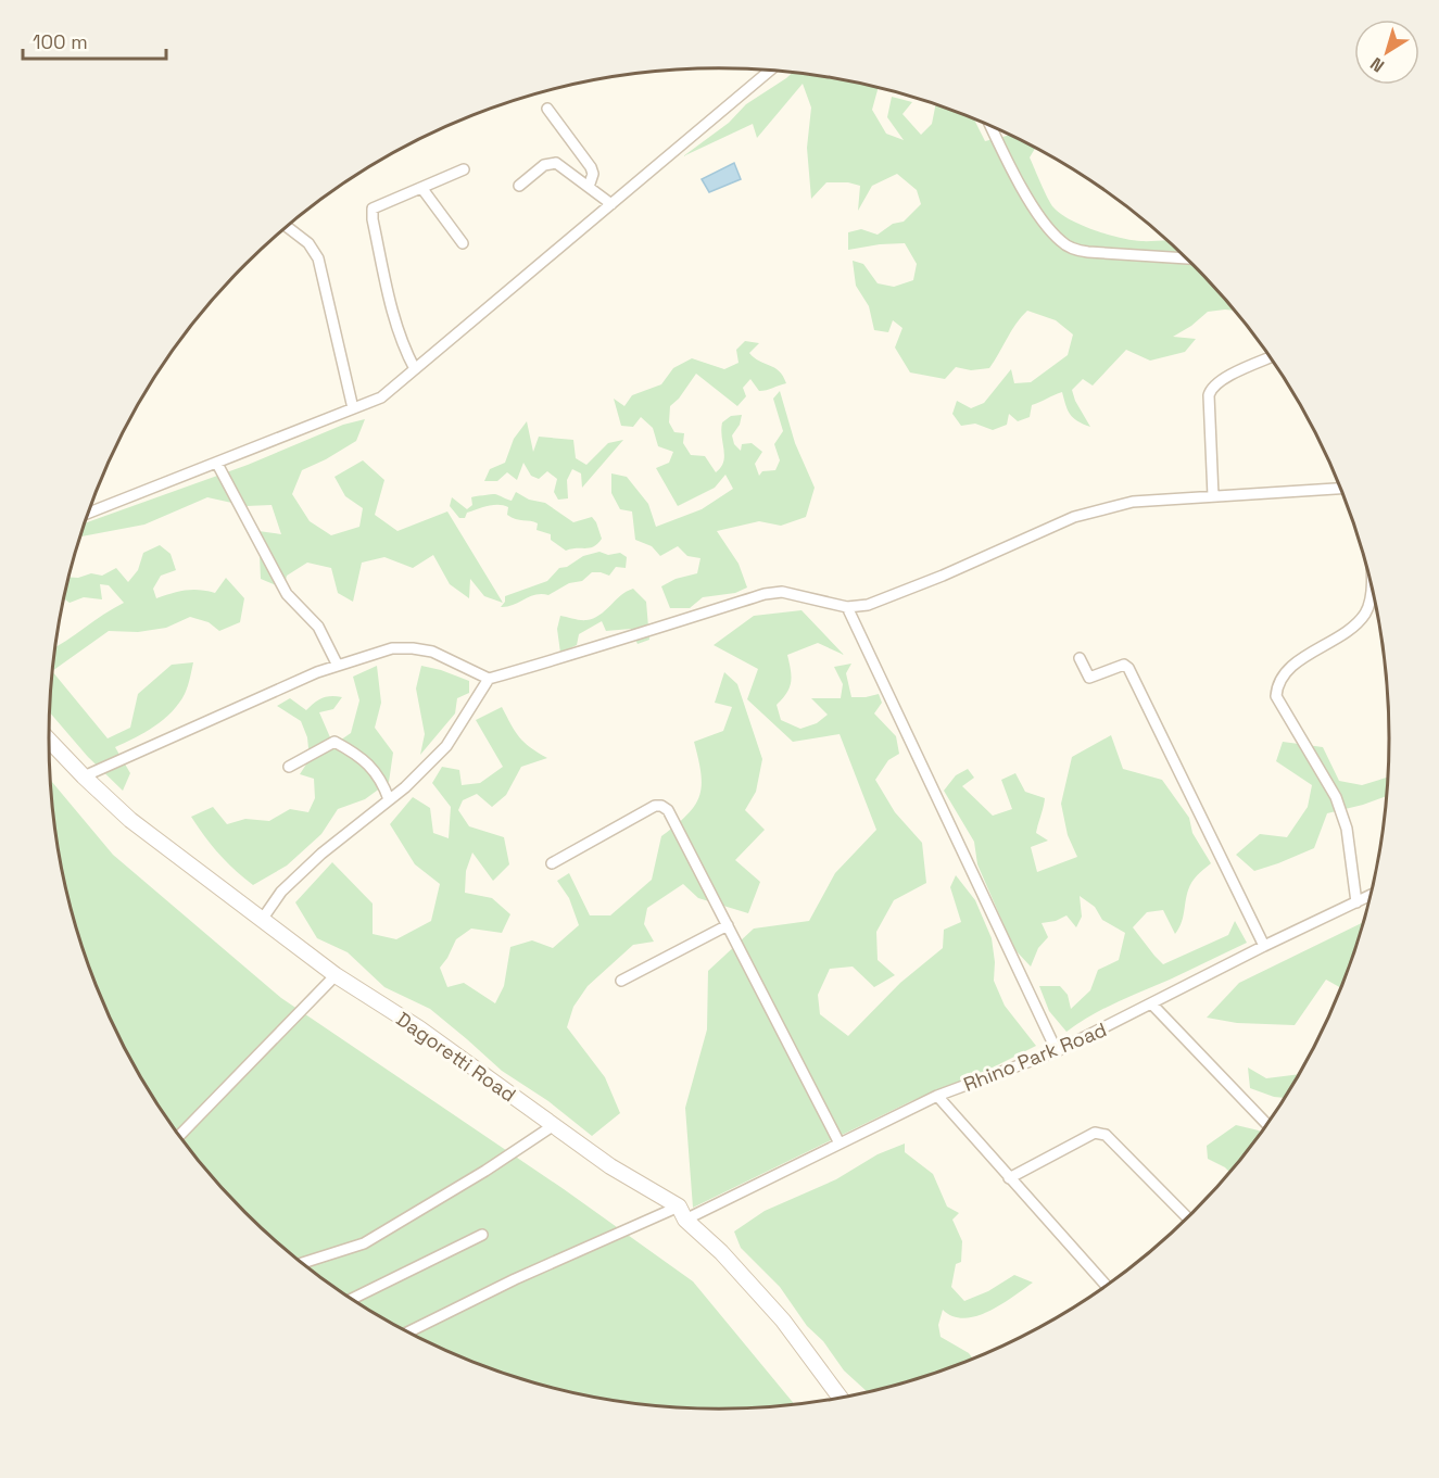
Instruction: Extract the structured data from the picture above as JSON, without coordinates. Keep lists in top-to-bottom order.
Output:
{
  "streets": {
    "main road": ["Dagoretti Road"],
    "street": ["Rhino Park Road"]
  },
  "crossings": [
    ["Dagoretti Road", "Rhino Park Road"]
  ],
  "scale_bar": "100 m",
  "north": "bottom left"
}
